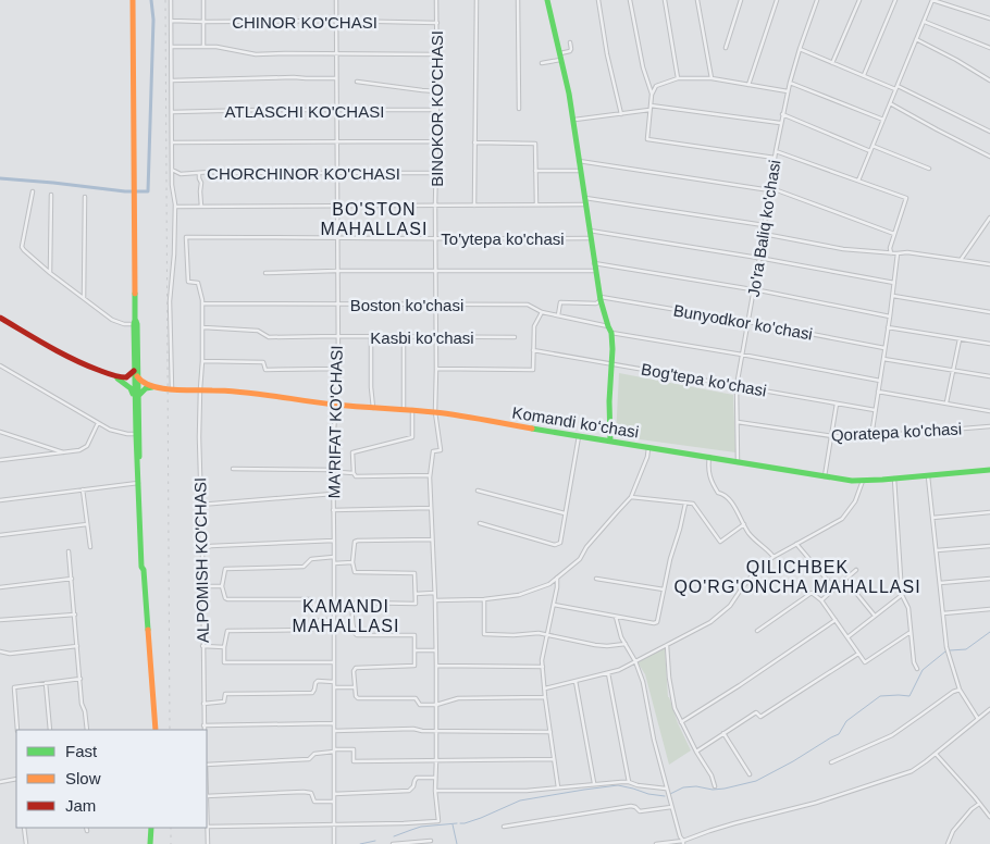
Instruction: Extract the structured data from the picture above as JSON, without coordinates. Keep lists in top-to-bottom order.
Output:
{
  "streets": {
    "main road": ["Komandi ko‘chasi"],
    "street": [
      "CHINOR KO'CHASI",
      "BINOKOR KO'CHASI",
      "ATLASCHI KO'CHASI",
      "CHORCHINOR KO'CHASI",
      "Jo'ra Baliq ko'chasi",
      "To'ytepa ko'chasi",
      "Boston ko'chasi",
      "Bunyodkor ko'chasi",
      "Kasbi ko'chasi",
      "Bog'tepa ko'chasi",
      "MA'RIFAT KO'CHASI",
      "Qoratepa ko'chasi",
      "ALPOMISH KO'CHASI"
    ]
  },
  "crossings": [
    ["CHINOR KO'CHASI", "BINOKOR KO'CHASI"],
    ["CHINOR KO'CHASI", "MA'RIFAT KO'CHASI"],
    ["BINOKOR KO'CHASI", "ATLASCHI KO'CHASI"],
    ["BINOKOR KO'CHASI", "CHORCHINOR KO'CHASI"],
    ["BINOKOR KO'CHASI", "To'ytepa ko'chasi"],
    ["BINOKOR KO'CHASI", "Boston ko'chasi"],
    ["BINOKOR KO'CHASI", "Kasbi ko'chasi"],
    ["BINOKOR KO'CHASI", "Komandi ko‘chasi"],
    ["ATLASCHI KO'CHASI", "MA'RIFAT KO'CHASI"],
    ["CHORCHINOR KO'CHASI", "MA'RIFAT KO'CHASI"],
    ["Jo'ra Baliq ko'chasi", "Bunyodkor ko'chasi"],
    ["Jo'ra Baliq ko'chasi", "Bog'tepa ko'chasi"],
    ["Jo'ra Baliq ko'chasi", "Komandi ko‘chasi"],
    ["Jo'ra Baliq ko'chasi", "Qoratepa ko'chasi"],
    ["To'ytepa ko'chasi", "Boston ko'chasi"],
    ["To'ytepa ko'chasi", "MA'RIFAT KO'CHASI"],
    ["To'ytepa ko'chasi", "ALPOMISH KO'CHASI"],
    ["Boston ko'chasi", "Bunyodkor ko'chasi"],
    ["Boston ko'chasi", "MA'RIFAT KO'CHASI"],
    ["Boston ko'chasi", "ALPOMISH KO'CHASI"],
    ["Kasbi ko'chasi", "MA'RIFAT KO'CHASI"],
    ["Kasbi ko'chasi", "ALPOMISH KO'CHASI"],
    ["MA'RIFAT KO'CHASI", "Komandi ko‘chasi"],
    ["Komandi ko‘chasi", "ALPOMISH KO'CHASI"]
  ],
  "districts": ["BO'STON MAHALLASI", "QILICHBEK QO'RG'ONCHA MAHALLASI", "KAMANDI MAHALLASI"],
  "legend": ["Fast", "Slow", "Jam"]
}
